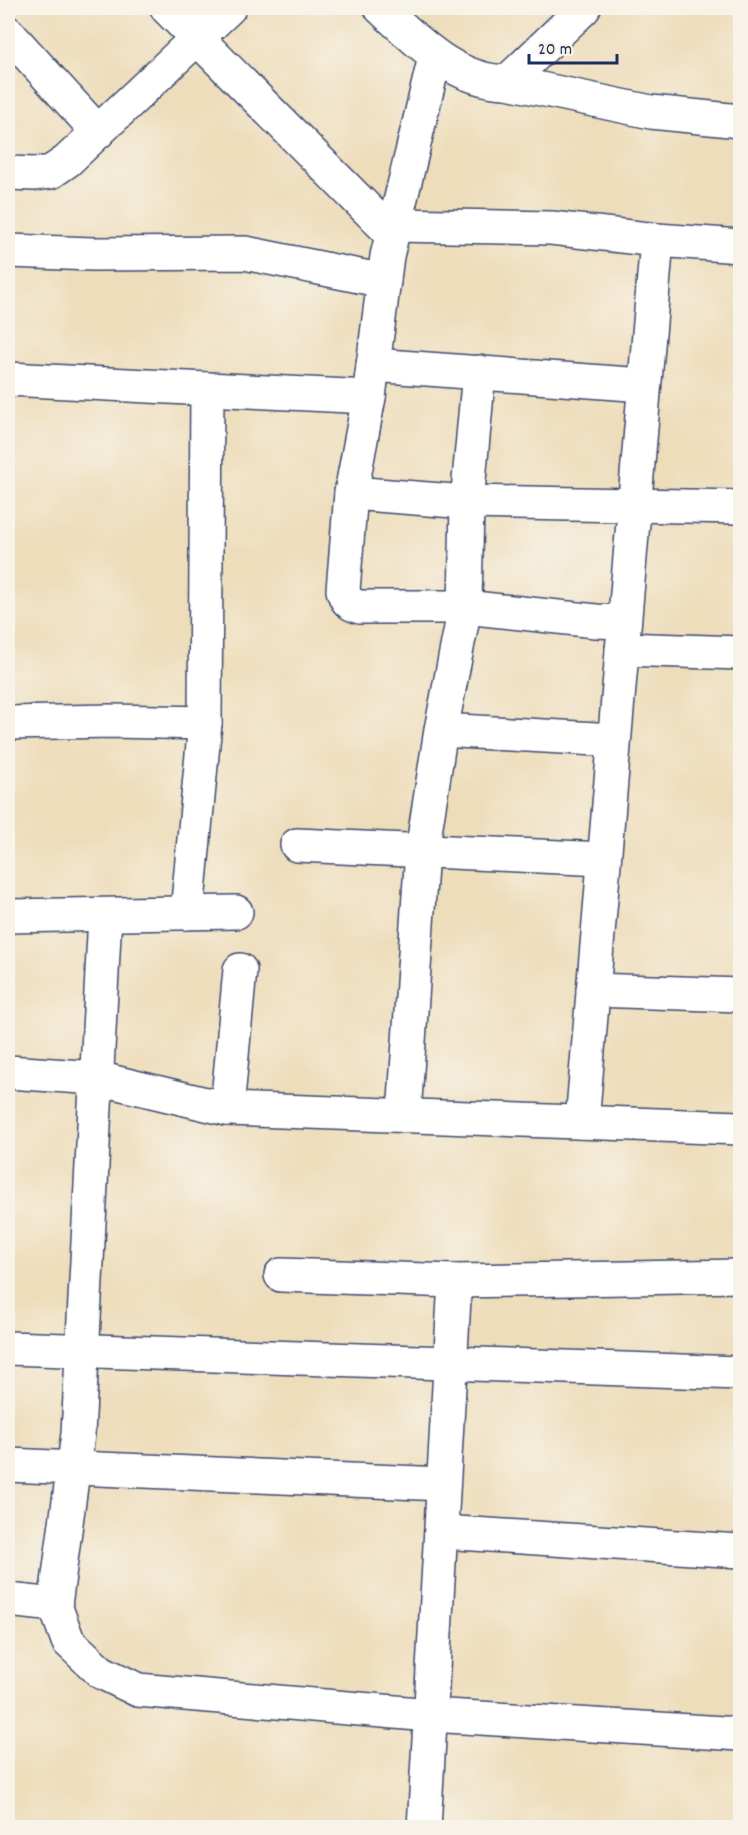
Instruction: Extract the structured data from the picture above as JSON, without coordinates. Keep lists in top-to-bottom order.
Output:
{
  "scale_bar": "20 m"
}
